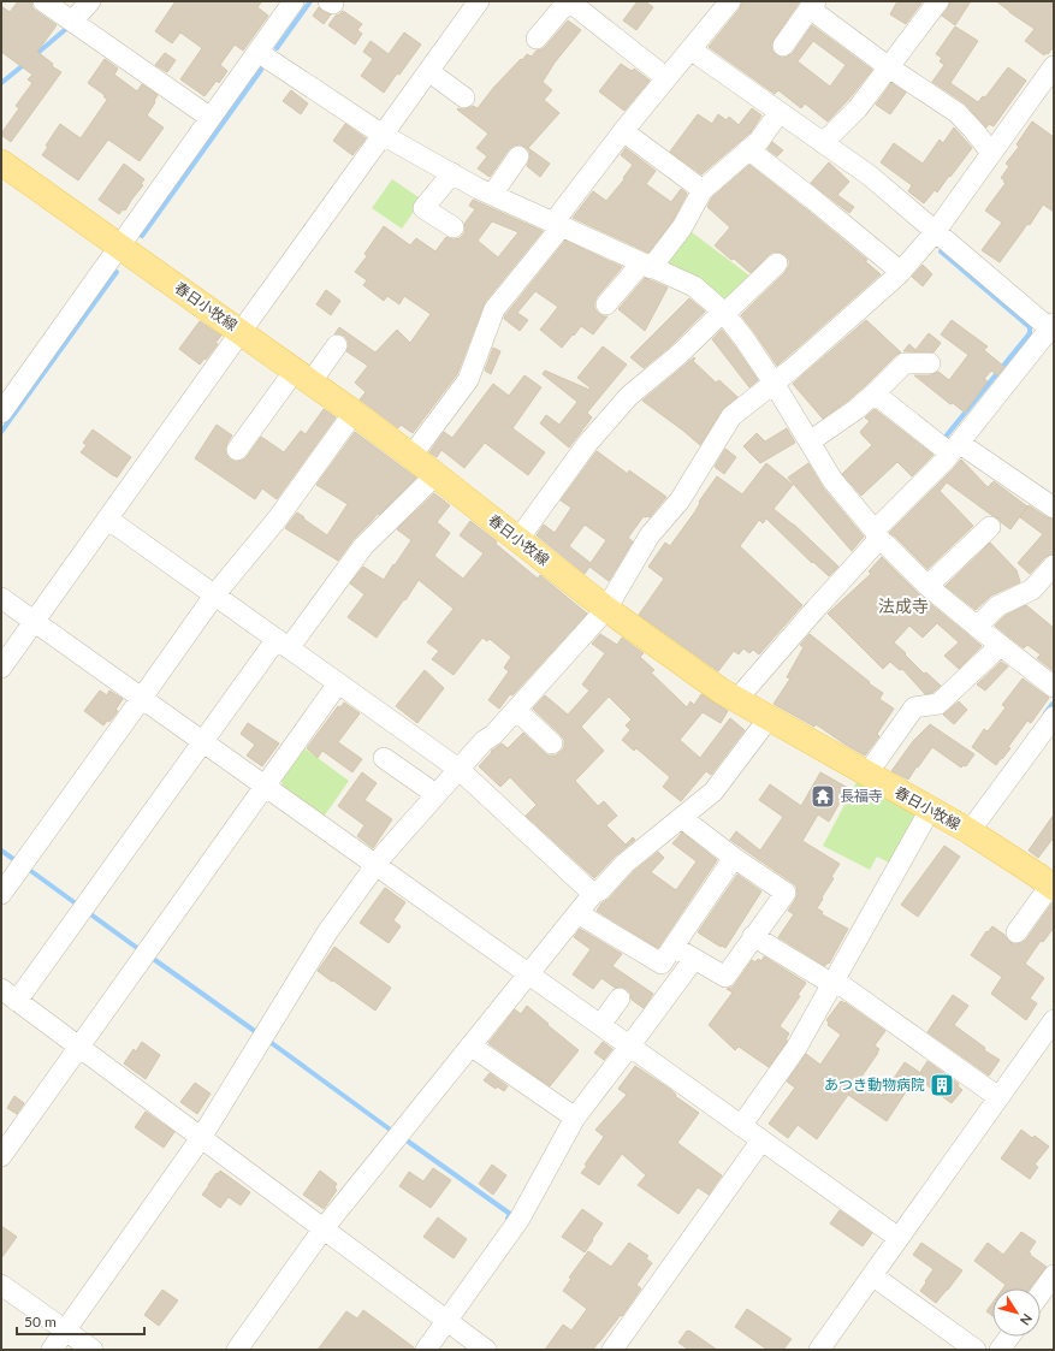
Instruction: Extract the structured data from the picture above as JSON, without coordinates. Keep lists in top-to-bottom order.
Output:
{
  "streets": {
    "main road": ["春日小牧線"]
  },
  "districts": ["法成寺"],
  "places": {
    "temple": ["長福寺"],
    "building": ["あつき動物病院"]
  },
  "scale_bar": "50 m",
  "north": "bottom right"
}
